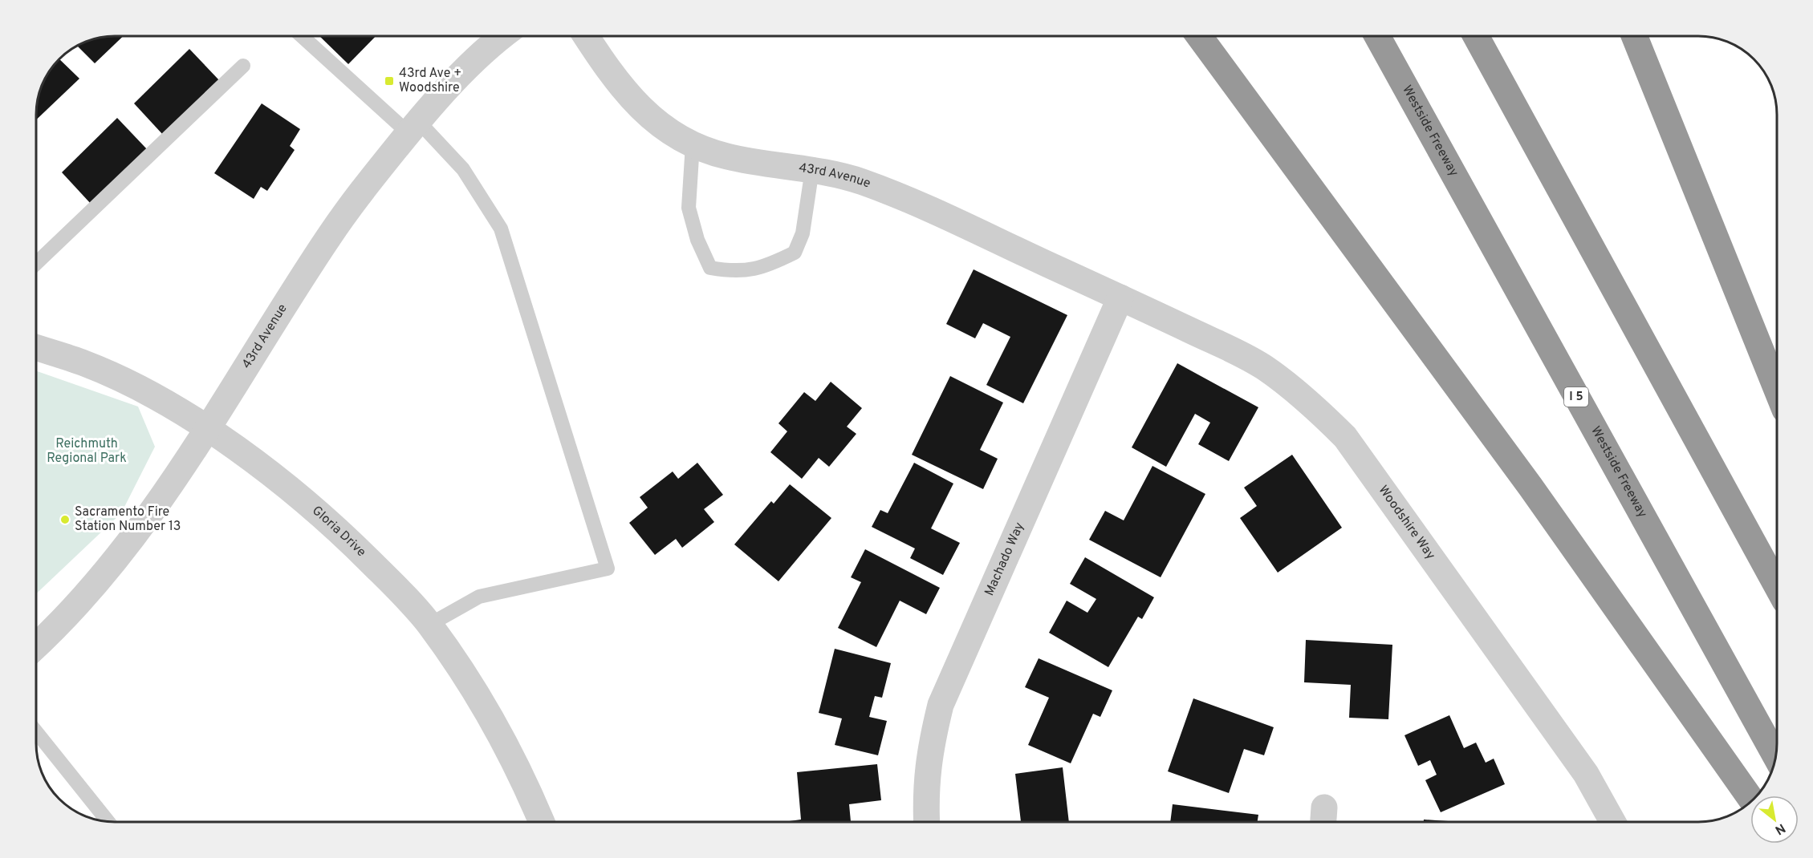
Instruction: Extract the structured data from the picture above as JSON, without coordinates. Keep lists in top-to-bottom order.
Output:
{
  "streets": {
    "highway": ["Westside Freeway", "I 5"],
    "street": [
      "43rd Avenue",
      "Woodshire Way",
      "Gloria Drive",
      "Machado Way"
    ]
  },
  "crossings": [
    ["43rd Avenue", "Woodshire Way"],
    ["43rd Avenue", "Gloria Drive"],
    ["43rd Avenue", "Machado Way"],
    ["Woodshire Way", "Machado Way"]
  ],
  "parks": ["Reichmuth Regional Park"],
  "places": {
    "transit": ["43rd Ave + Woodshire"],
    "other": ["Sacramento Fire Station Number 13"]
  },
  "north": "bottom right"
}
